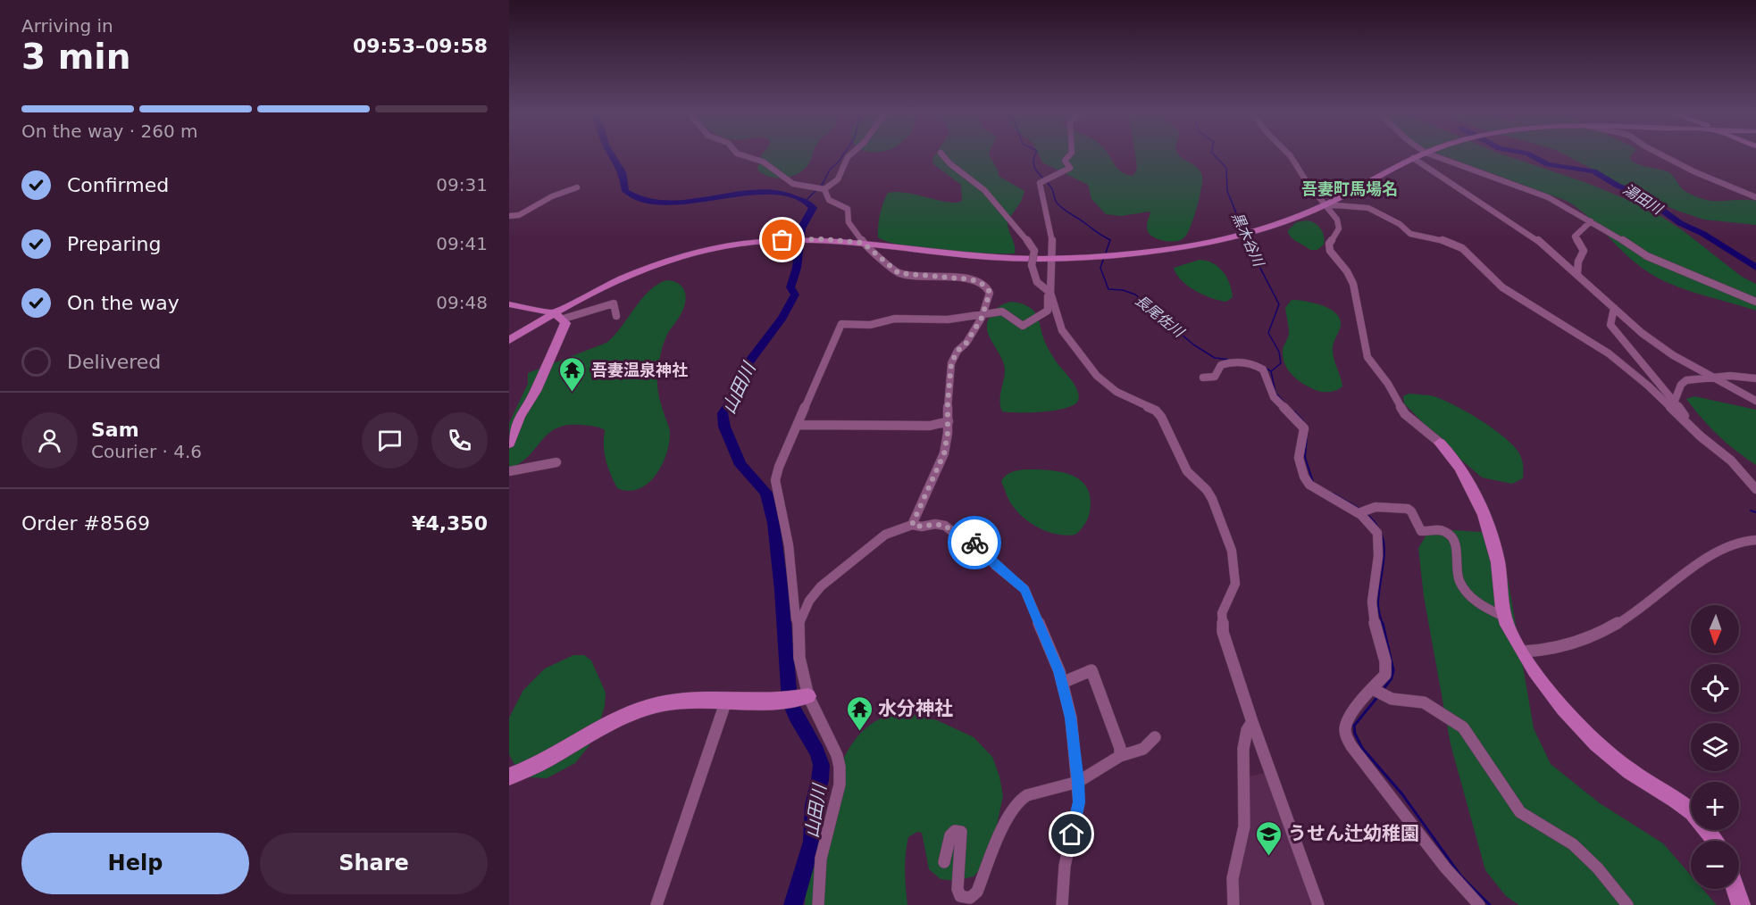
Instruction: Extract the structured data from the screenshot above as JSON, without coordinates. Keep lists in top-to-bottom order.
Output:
{
  "districts": ["吾妻町馬場名"],
  "water": [
    "湯田川",
    "黒木谷川",
    "長尾佐川",
    "山田川"
  ],
  "places": {
    "temple": ["吾妻温泉神社", "水分神社"],
    "school or university": ["うせん辻幼稚園"]
  },
  "north": "bottom",
  "page": {
    "heading": ["3 min", "Arriving in", "09:53–09:58"],
    "panel": [
      "Sam",
      "Courier · 4.6",
      "Order #8569",
      "¥4,350"
    ],
    "bar": "On the way · 260 m",
    "list": [
      ["Confirmed", "09:31"],
      ["Preparing", "09:41"],
      ["On the way", "09:48"],
      "Delivered"
    ],
    "map_buttons": ["+", "−"],
    "buttons": ["Help", "Share"]
  }
}
